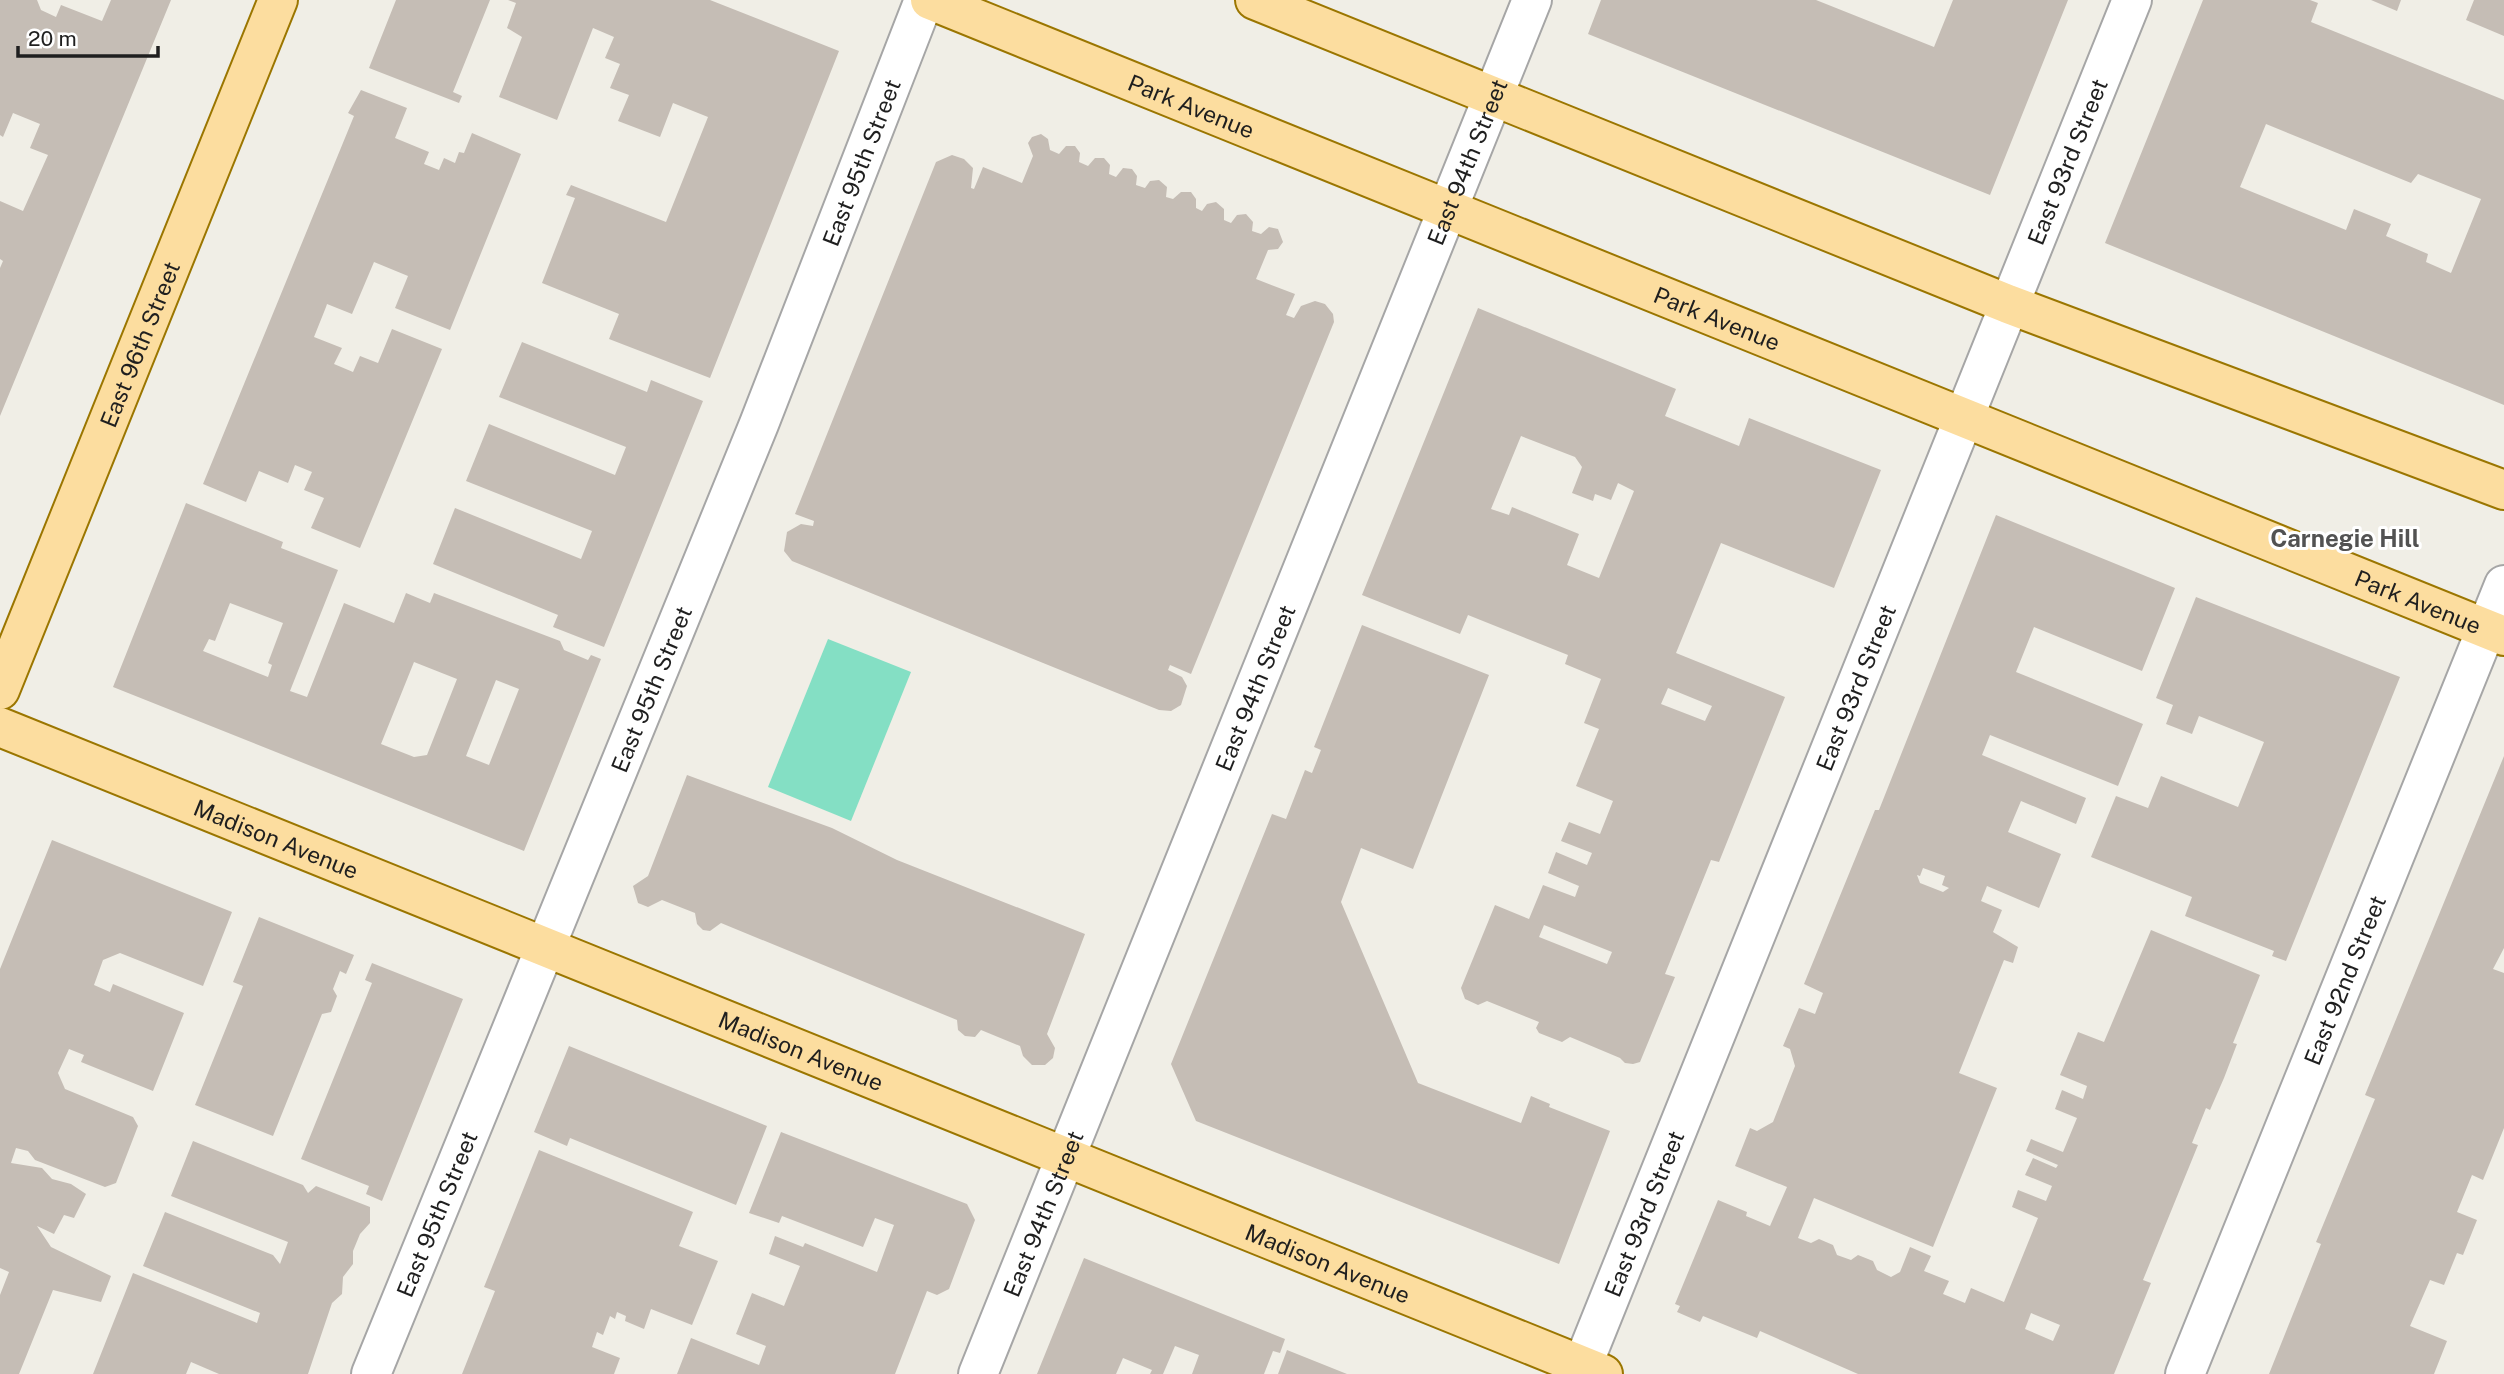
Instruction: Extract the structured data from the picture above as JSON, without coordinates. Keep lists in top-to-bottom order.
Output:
{
  "streets": {
    "main road": ["Park Avenue", "East 96th Street", "Madison Avenue"],
    "street": [
      "East 94th Street",
      "East 93rd Street",
      "East 95th Street",
      "East 92nd Street"
    ]
  },
  "crossings": [
    ["Park Avenue", "East 94th Street"],
    ["Park Avenue", "East 93rd Street"],
    ["Park Avenue", "East 92nd Street"],
    ["East 94th Street", "Madison Avenue"],
    ["East 93rd Street", "Madison Avenue"],
    ["East 95th Street", "Madison Avenue"]
  ],
  "districts": ["Carnegie Hill"],
  "scale_bar": "20 m"
}
